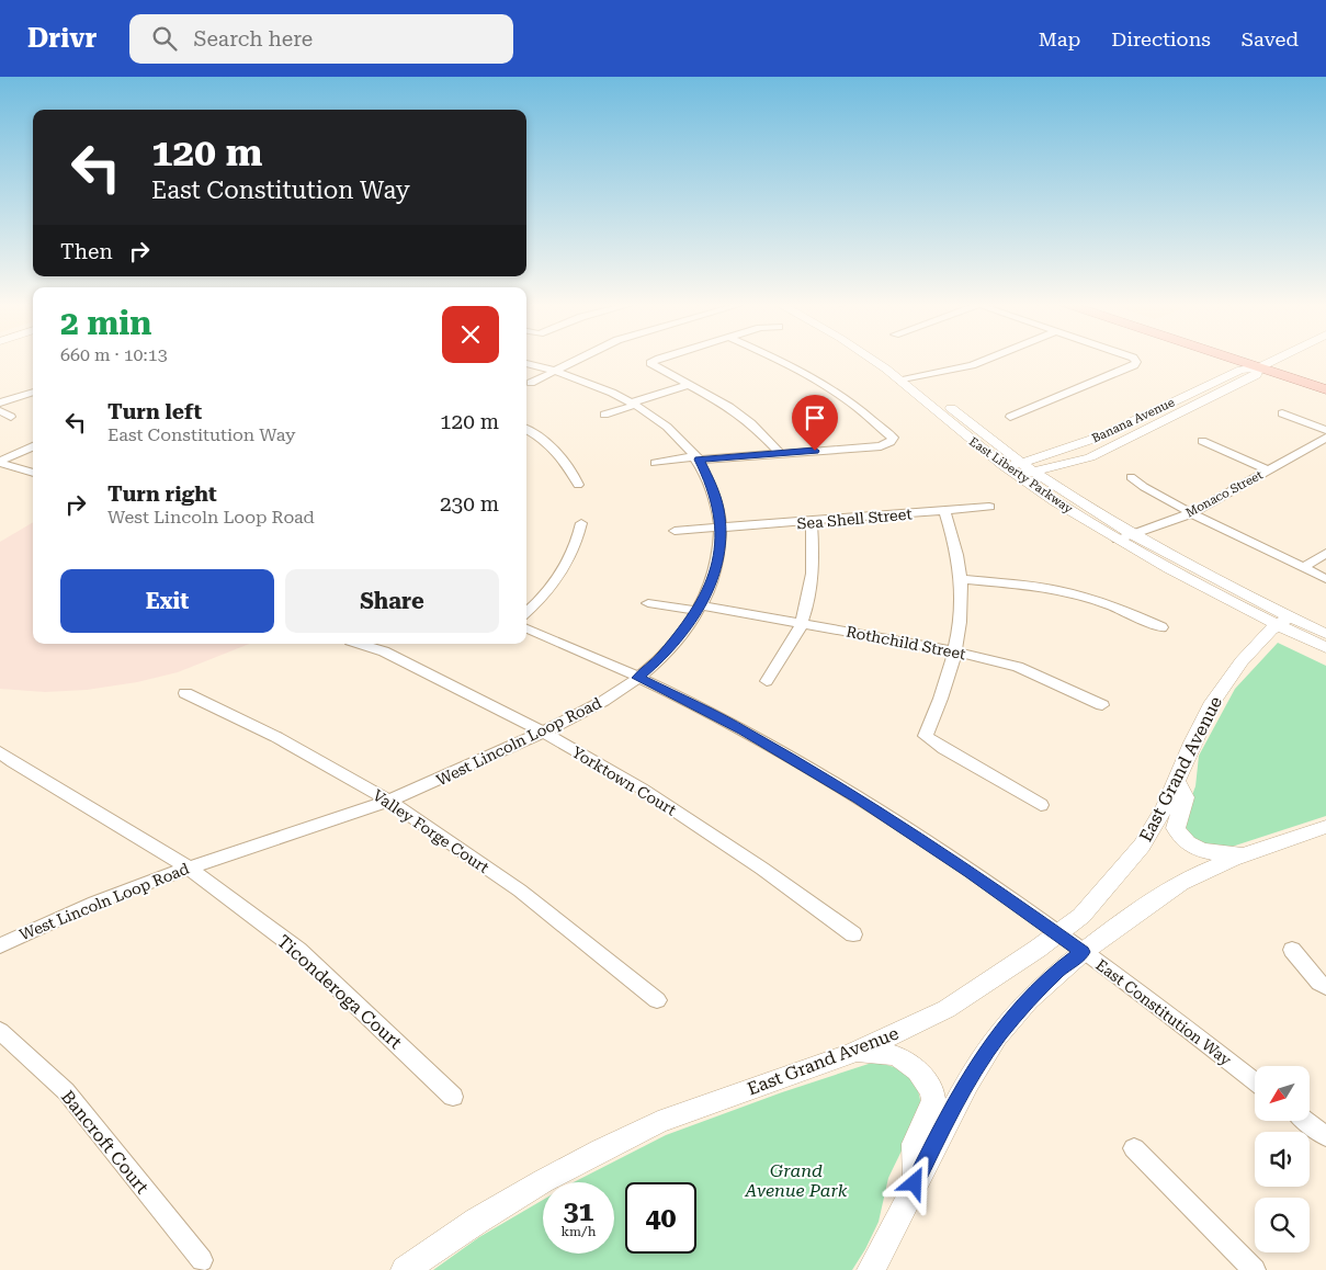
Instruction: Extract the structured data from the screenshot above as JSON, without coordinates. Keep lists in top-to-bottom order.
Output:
{
  "streets": {
    "street": [
      "Banana Avenue",
      "East Liberty Parkway",
      "Monaco Street",
      "Sea Shell Street",
      "Rothchild Street",
      "West Lincoln Loop Road",
      "East Grand Avenue",
      "Yorktown Court",
      "Valley Forge Court",
      "Ticonderoga Court",
      "East Constitution Way",
      "Bancroft Court"
    ]
  },
  "crossings": [
    ["Banana Avenue", "East Liberty Parkway"],
    ["East Liberty Parkway", "Monaco Street"],
    ["East Liberty Parkway", "East Grand Avenue"],
    ["Sea Shell Street", "West Lincoln Loop Road"],
    ["Rothchild Street", "West Lincoln Loop Road"],
    ["West Lincoln Loop Road", "Yorktown Court"],
    ["West Lincoln Loop Road", "Valley Forge Court"],
    ["West Lincoln Loop Road", "Ticonderoga Court"],
    ["West Lincoln Loop Road", "East Constitution Way"],
    ["East Grand Avenue", "East Constitution Way"]
  ],
  "parks": ["Grand Avenue Park"],
  "north": "bottom left",
  "page": {
    "header": "Drivr",
    "search": "Search here",
    "nav": ["Map", "Directions", "Saved"],
    "turn": ["120 m", "East Constitution Way"],
    "then": "Then",
    "heading": ["2 min", "660 m · 10:13"],
    "list": [
      {
        "name": "Turn left",
        "note": "East Constitution Way",
        "value": "120 m"
      },
      {
        "name": "Turn right",
        "note": "West Lincoln Loop Road",
        "value": "230 m"
      }
    ],
    "buttons": ["Exit", "Share"],
    "speed": "31 km/h",
    "limit": "40"
  }
}
